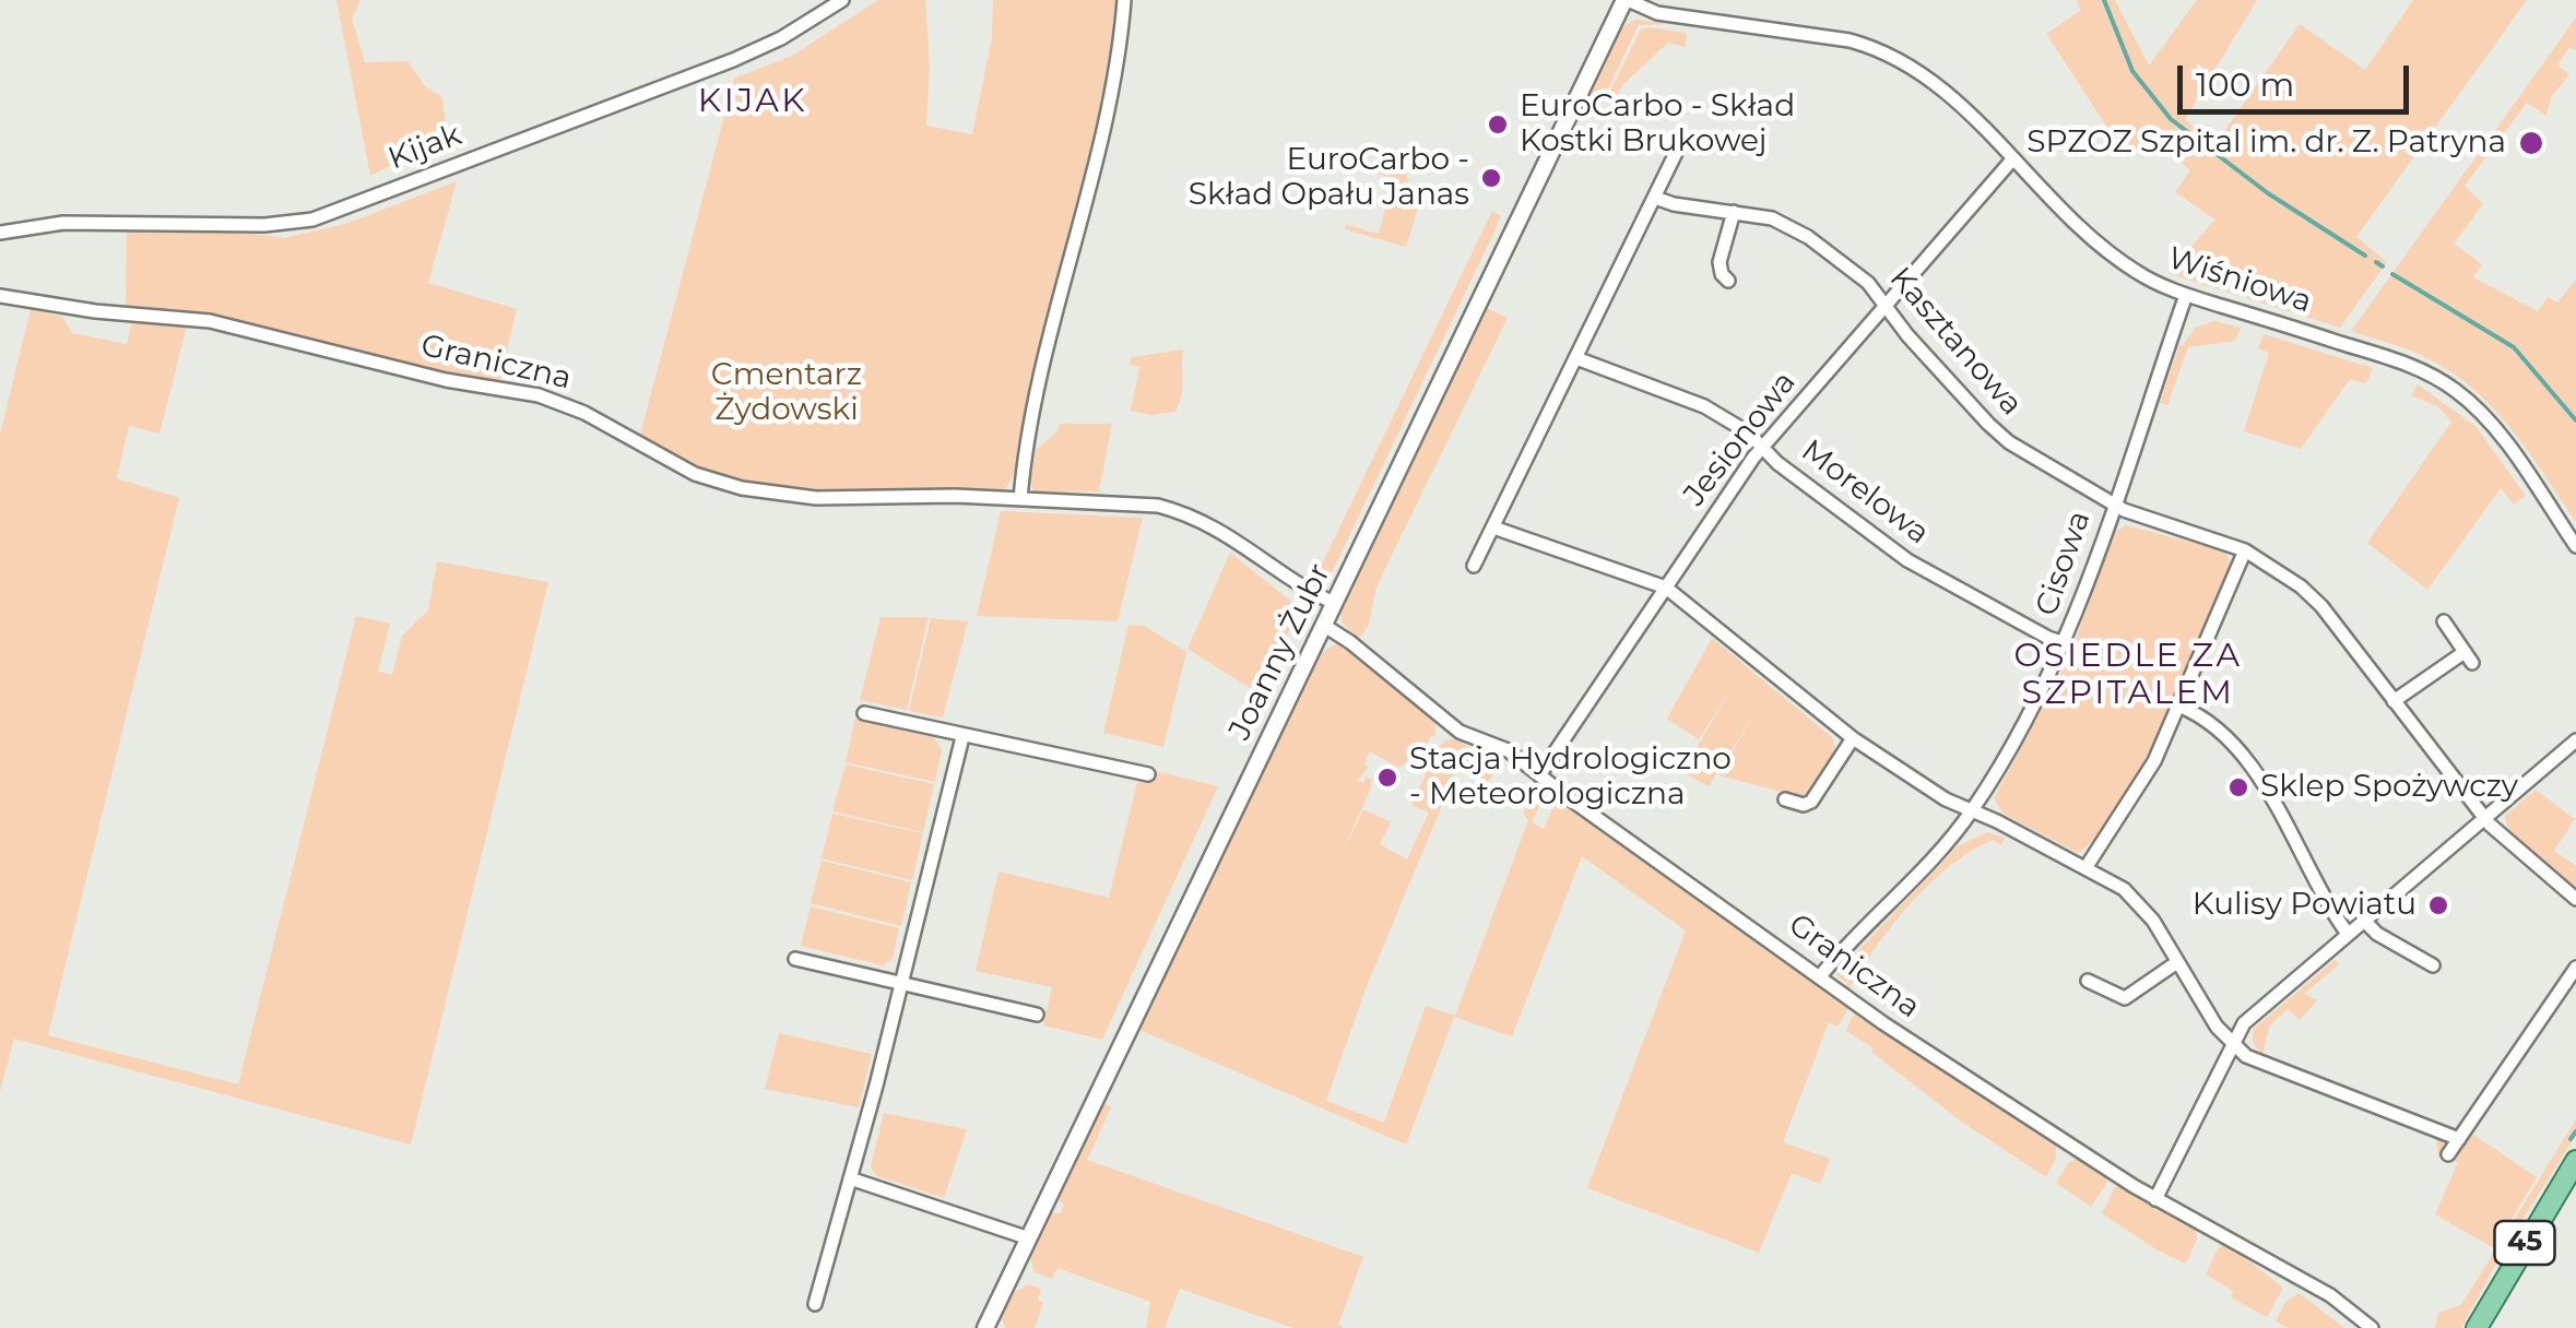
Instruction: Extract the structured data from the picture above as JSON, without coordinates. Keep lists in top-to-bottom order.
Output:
{
  "streets": {
    "main road": ["45"],
    "street": [
      "Kijak",
      "Wiśniowa",
      "Kasztanowa",
      "Graniczna",
      "Jesionowa",
      "Morelowa",
      "Cisowa",
      "Joanny Żubr"
    ]
  },
  "crossings": [
    ["Wiśniowa", "Jesionowa"],
    ["Wiśniowa", "Cisowa"],
    ["Wiśniowa", "Joanny Żubr"],
    ["Kasztanowa", "Jesionowa"],
    ["Kasztanowa", "Cisowa"],
    ["Graniczna", "Jesionowa"],
    ["Graniczna", "Cisowa"],
    ["Graniczna", "Joanny Żubr"],
    ["Jesionowa", "Morelowa"],
    ["Morelowa", "Cisowa"]
  ],
  "districts": ["KIJAK", "OSIEDLE ZA SZPITALEM"],
  "parks": ["Cmentarz Żydowski"],
  "places": [
    "EuroCarbo - Skład Kostki Brukowej",
    "SPZOZ Szpital im. dr. Z. Patryna",
    "EuroCarbo - Skład Opału Janas",
    "Stacja Hydrologiczno - Meteorologiczna",
    "Sklep Spożywczy",
    "Kulisy Powiatu"
  ],
  "scale_bar": "100 m"
}
